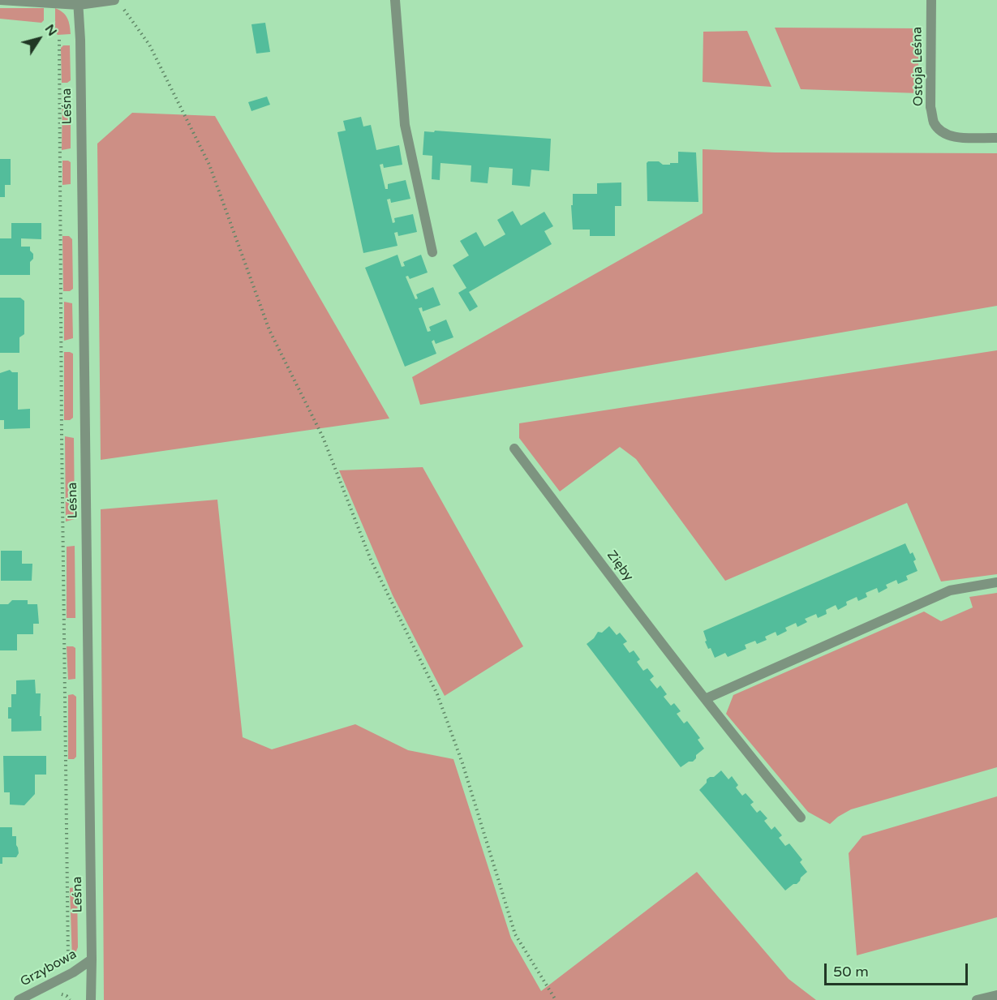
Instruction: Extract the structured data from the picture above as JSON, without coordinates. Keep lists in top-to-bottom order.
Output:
{
  "streets": {
    "street": [
      "Ostoja Leśna",
      "Leśna",
      "Zięby",
      "Grzybowa"
    ]
  },
  "crossings": [
    ["Leśna", "Grzybowa"]
  ],
  "scale_bar": "50 m",
  "north": "top right"
}
